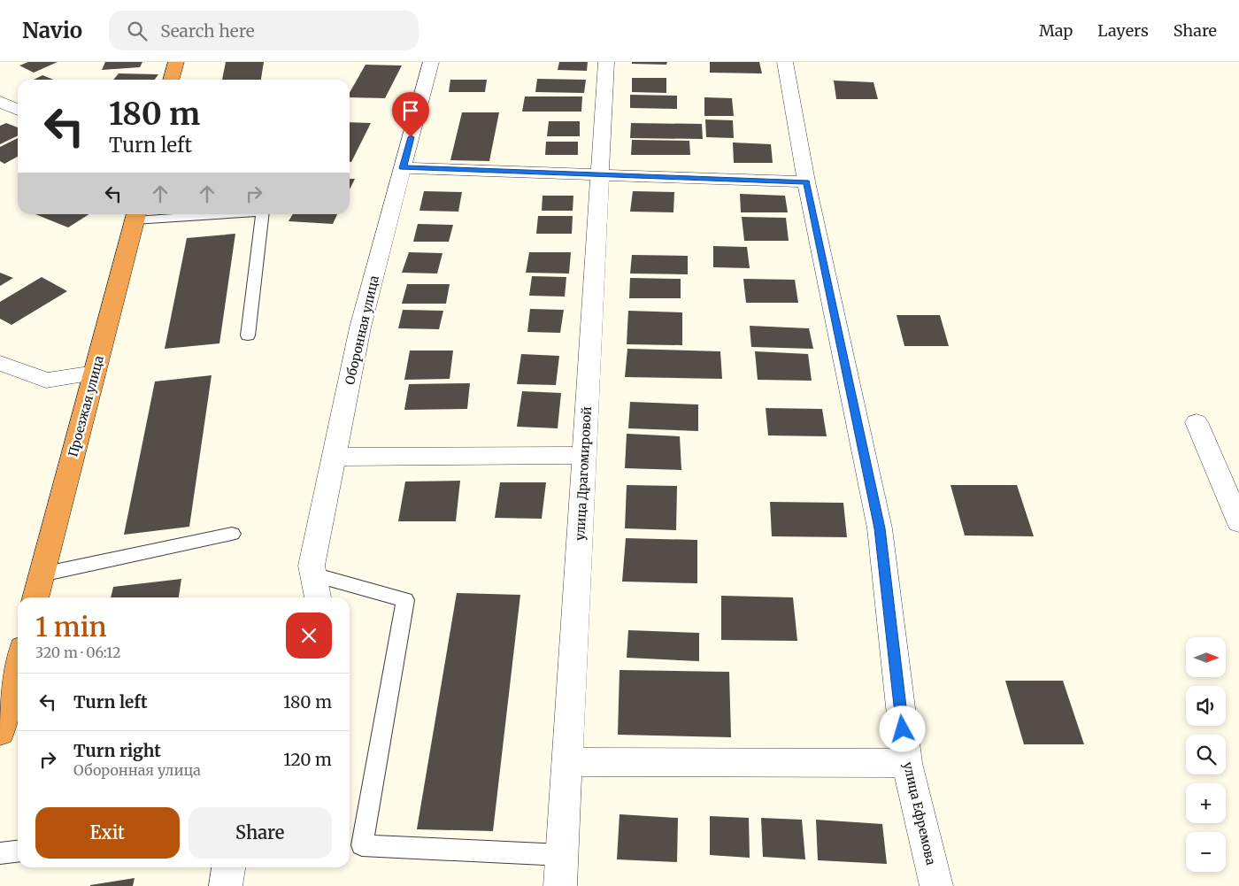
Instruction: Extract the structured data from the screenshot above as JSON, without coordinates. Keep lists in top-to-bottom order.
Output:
{
  "streets": {
    "highway": ["Проезжая улица"],
    "street": ["Оборонная улица", "улица Драгомировой", "улица Ефремова"]
  },
  "north": "right",
  "page": {
    "header": "Navio",
    "search": "Search here",
    "nav": ["Map", "Layers", "Share"],
    "turn": ["180 m", "Turn left"],
    "heading": ["1 min", "320 m · 06:12"],
    "map_buttons": ["+", "−"],
    "list": [
      {
        "name": "Turn left",
        "value": "180 m"
      },
      {
        "name": "Turn right",
        "note": "Оборонная улица",
        "value": "120 m"
      }
    ],
    "buttons": ["Exit", "Share"]
  }
}
